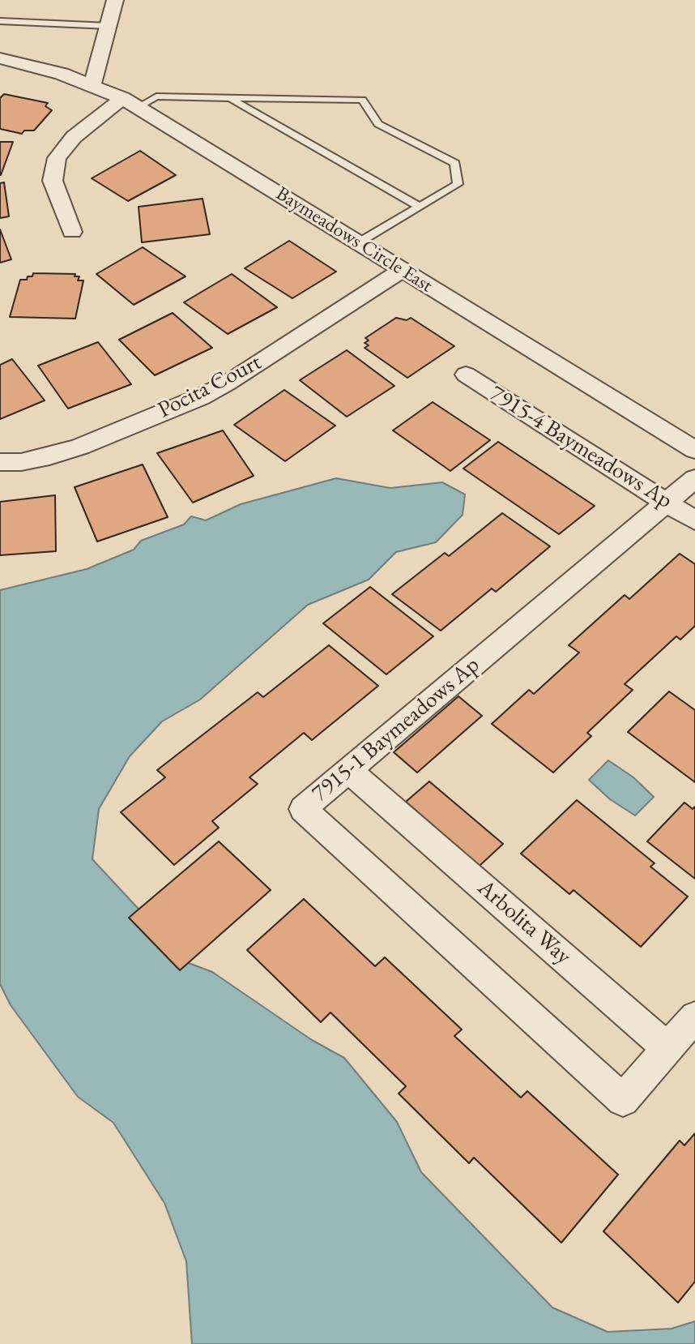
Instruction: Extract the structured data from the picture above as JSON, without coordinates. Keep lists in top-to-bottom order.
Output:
{
  "streets": {
    "street": [
      "Baymeadows Circle East",
      "Pocita Court",
      "7915-4 Baymeadows Ap",
      "7915-1 Baymeadows Ap",
      "Arbolita Way"
    ]
  },
  "crossings": [
    ["Baymeadows Circle East", "Pocita Court"],
    ["7915-4 Baymeadows Ap", "7915-1 Baymeadows Ap"],
    ["7915-1 Baymeadows Ap", "Arbolita Way"]
  ]
}
